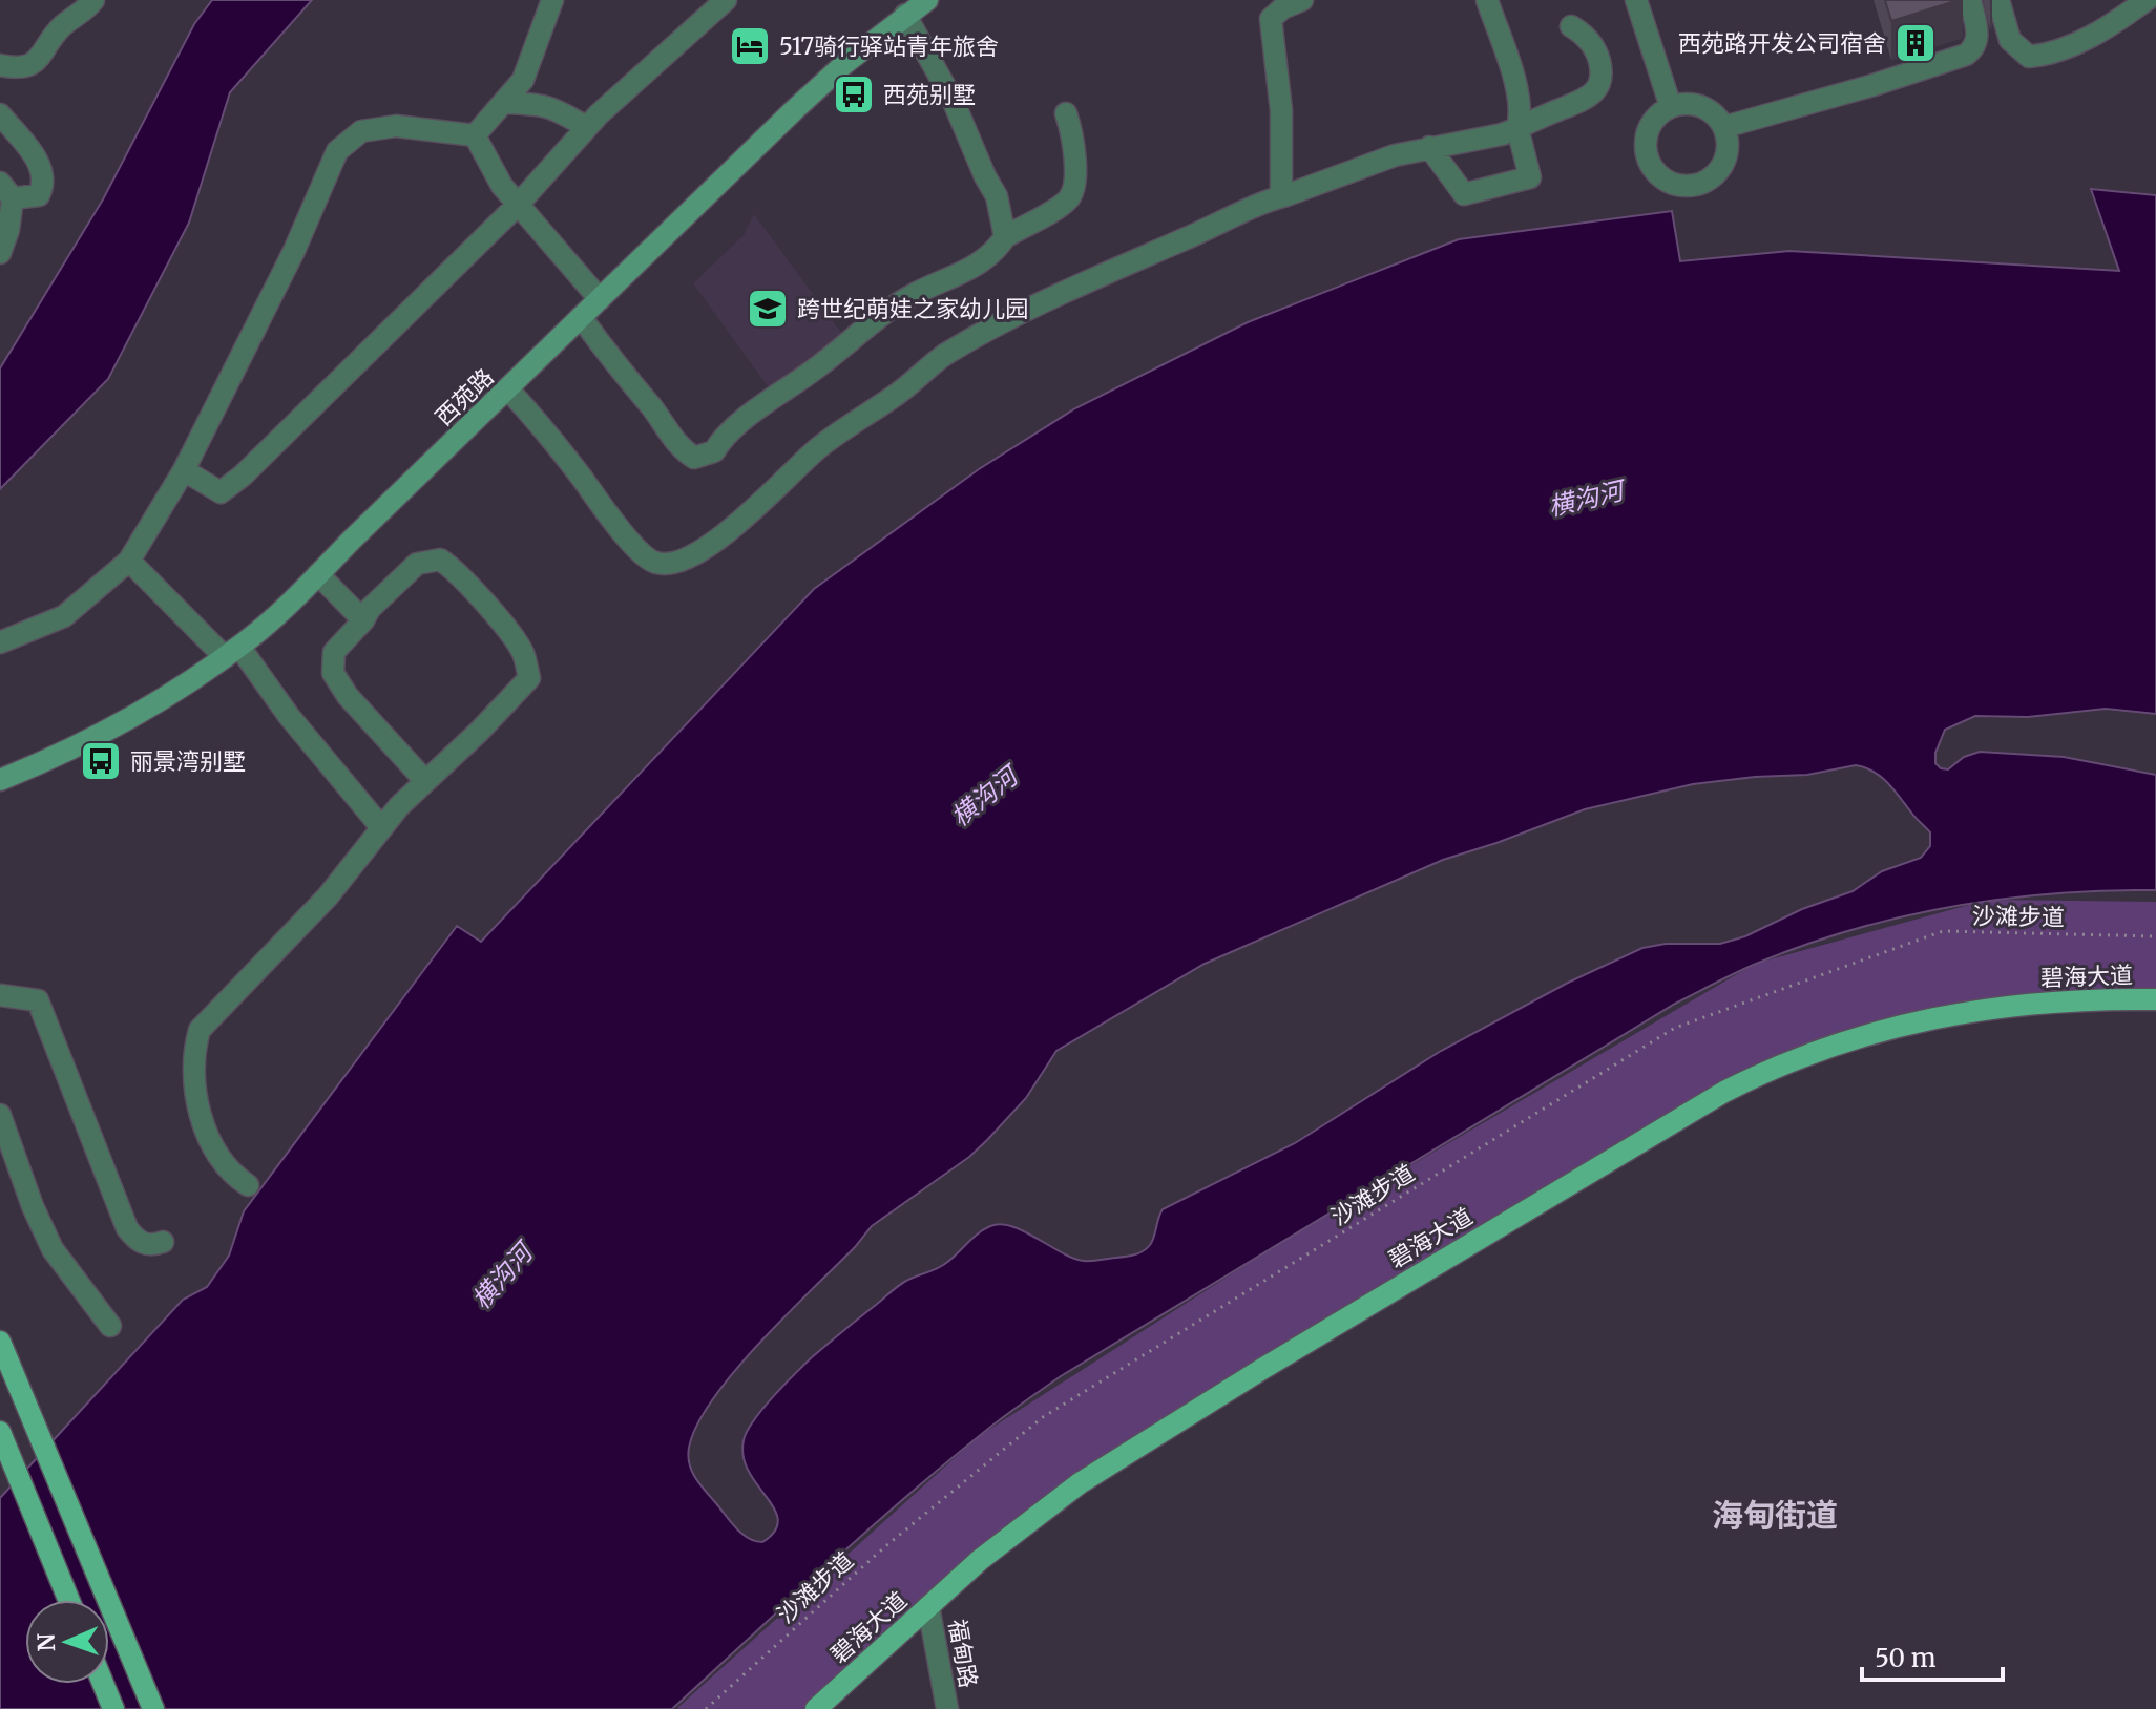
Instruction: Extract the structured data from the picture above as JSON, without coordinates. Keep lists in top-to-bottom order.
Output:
{
  "streets": {
    "main road": ["西苑路", "碧海大道"],
    "street": ["福甸路"],
    "path": ["沙滩步道"]
  },
  "crossings": [
    ["碧海大道", "福甸路"]
  ],
  "districts": ["海甸街道"],
  "water": ["横沟河"],
  "places": {
    "building": ["西苑路开发公司宿舍"],
    "hotel": ["517骑行驿站青年旅舍"],
    "bus stop": ["西苑别墅", "丽景湾别墅"],
    "school or university": ["跨世纪萌娃之家幼儿园"]
  },
  "scale_bar": "50 m",
  "north": "left"
}
